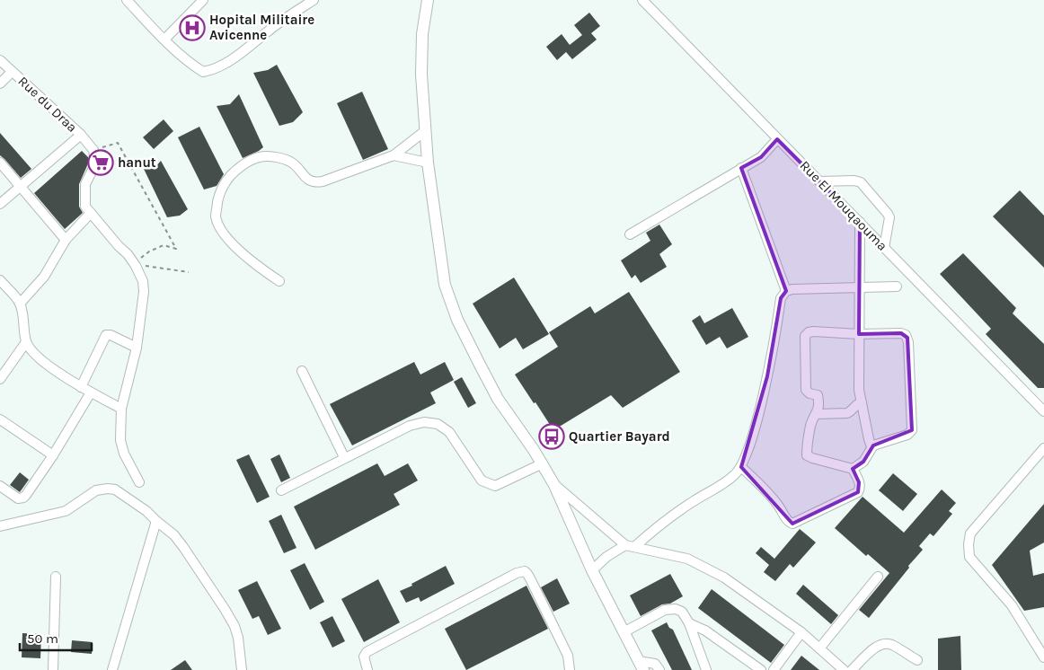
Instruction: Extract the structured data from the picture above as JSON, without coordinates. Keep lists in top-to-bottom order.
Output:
{
  "streets": {
    "street": ["Rue du Draa", "Rue El Mouqaouma"]
  },
  "places": {
    "hospital": ["Hopital Militaire Avicenne"],
    "supermarket": ["hanut"],
    "bus stop": ["Quartier Bayard"]
  },
  "scale_bar": "50 m"
}
